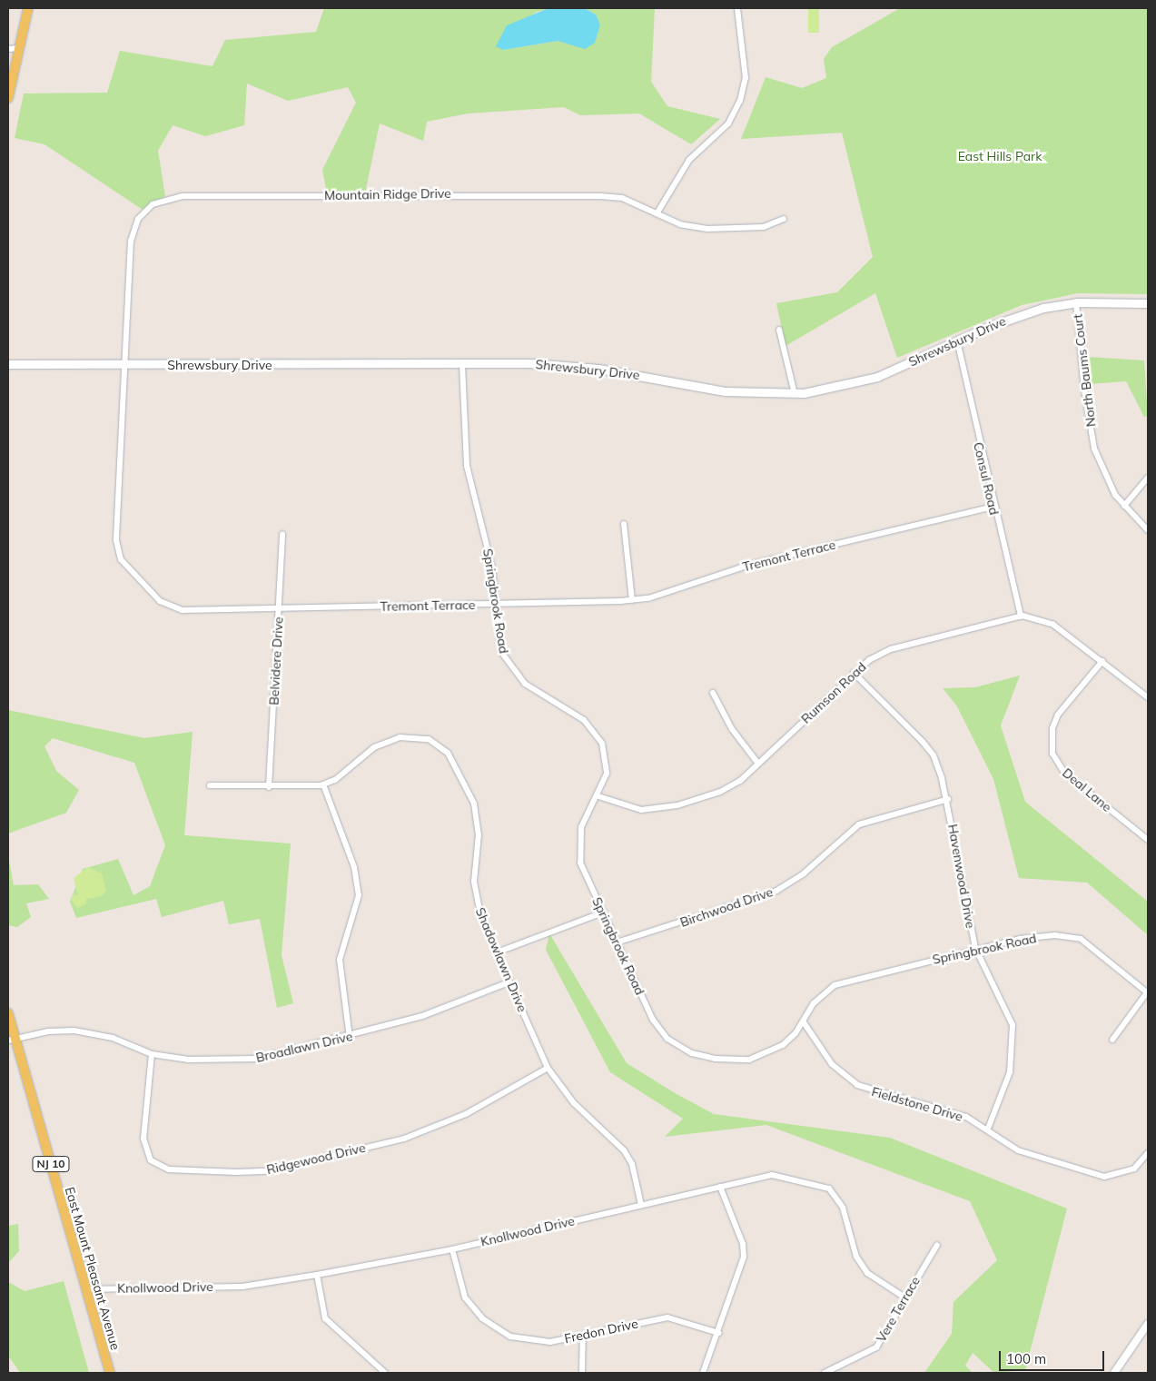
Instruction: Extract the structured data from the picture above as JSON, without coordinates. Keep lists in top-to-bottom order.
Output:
{
  "streets": {
    "main road": ["Shrewsbury Drive", "NJ 10", "East Mount Pleasant Avenue"],
    "street": [
      "Mountain Ridge Drive",
      "North Baums Court",
      "Consul Road",
      "Tremont Terrace",
      "Springbrook Road",
      "Belvidere Drive",
      "Rumson Road",
      "Deal Lane",
      "Havenwood Drive",
      "Birchwood Drive",
      "Shadowlawn Drive",
      "Broadlawn Drive",
      "Fieldstone Drive",
      "Ridgewood Drive",
      "Knollwood Drive",
      "Vere Terrace",
      "Fredon Drive"
    ]
  },
  "crossings": [
    ["Mountain Ridge Drive", "Shrewsbury Drive"],
    ["Mountain Ridge Drive", "Tremont Terrace"],
    ["Shrewsbury Drive", "North Baums Court"],
    ["Shrewsbury Drive", "Consul Road"],
    ["Shrewsbury Drive", "Tremont Terrace"],
    ["Shrewsbury Drive", "Springbrook Road"],
    ["Consul Road", "Tremont Terrace"],
    ["Consul Road", "Rumson Road"],
    ["Tremont Terrace", "Springbrook Road"],
    ["Tremont Terrace", "Belvidere Drive"],
    ["Springbrook Road", "Rumson Road"],
    ["Springbrook Road", "Havenwood Drive"],
    ["Springbrook Road", "Birchwood Drive"],
    ["Springbrook Road", "Fieldstone Drive"],
    ["Rumson Road", "Havenwood Drive"],
    ["Havenwood Drive", "Birchwood Drive"],
    ["Havenwood Drive", "Fieldstone Drive"],
    ["Shadowlawn Drive", "Broadlawn Drive"],
    ["Shadowlawn Drive", "Ridgewood Drive"],
    ["Shadowlawn Drive", "Knollwood Drive"],
    ["Broadlawn Drive", "Ridgewood Drive"],
    ["Broadlawn Drive", "East Mount Pleasant Avenue"],
    ["Knollwood Drive", "East Mount Pleasant Avenue"],
    ["Knollwood Drive", "Vere Terrace"],
    ["Knollwood Drive", "Fredon Drive"]
  ],
  "parks": ["East Hills Park"],
  "scale_bar": "100 m"
}
